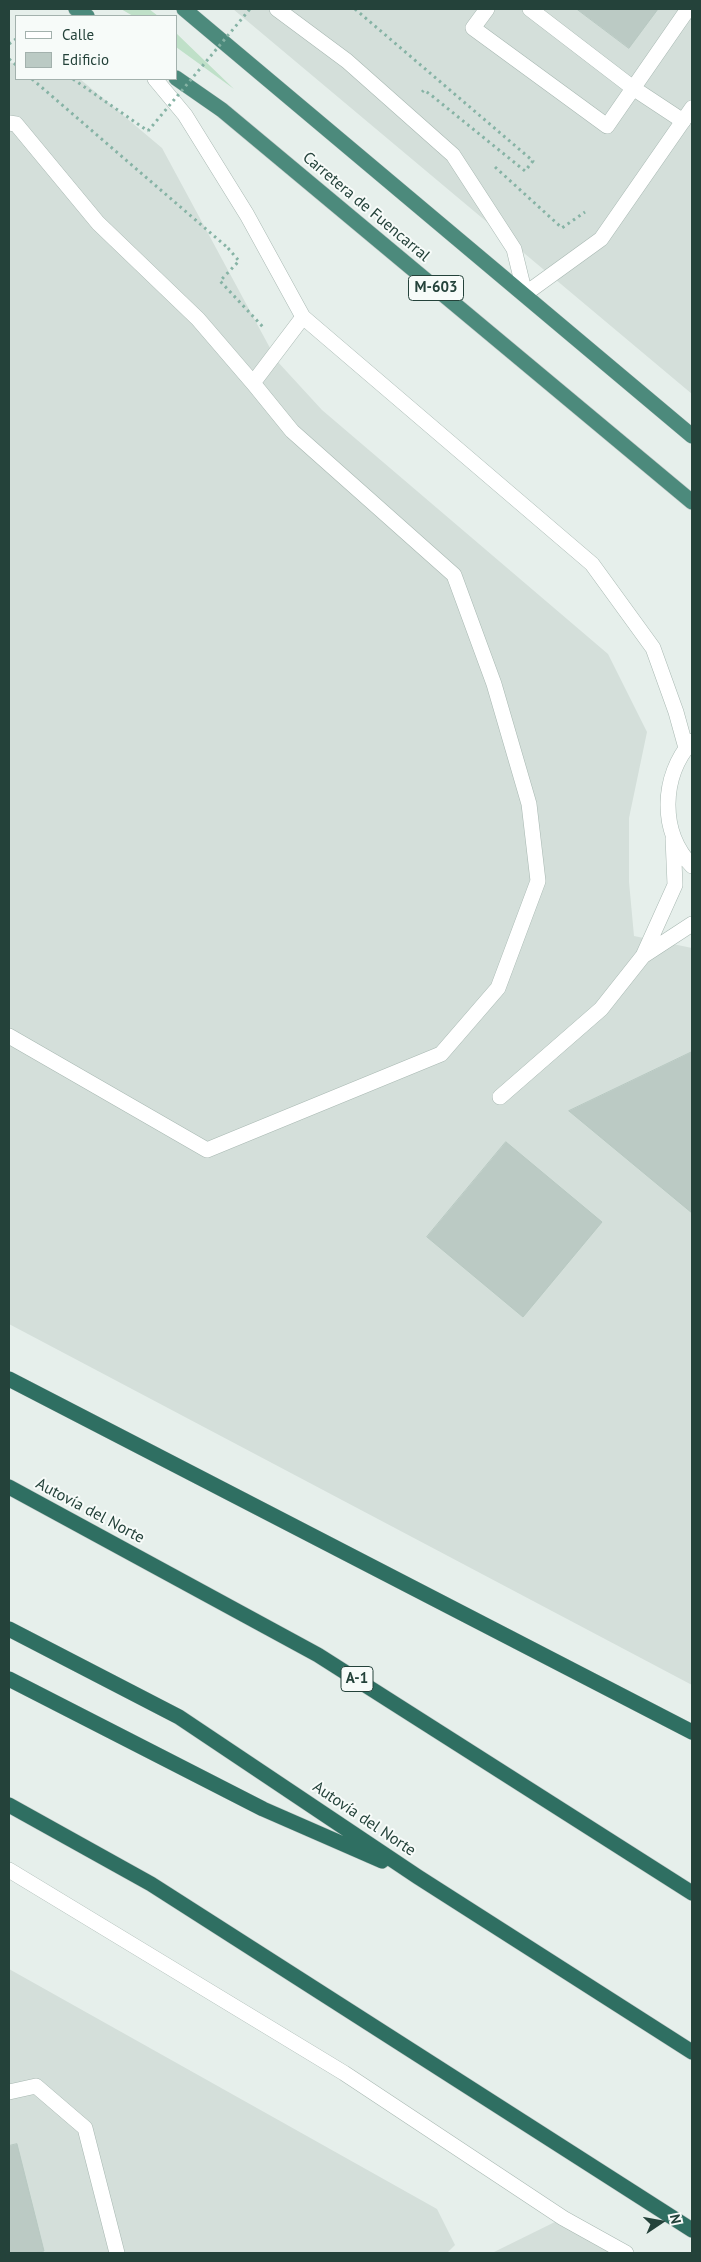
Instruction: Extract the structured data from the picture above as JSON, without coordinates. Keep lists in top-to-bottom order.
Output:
{
  "streets": {
    "highway": [
      "Carretera de Fuencarral",
      "M-603",
      "Autovía del Norte",
      "A-1"
    ]
  },
  "legend": ["Calle", "Edificio"],
  "north": "right"
}
